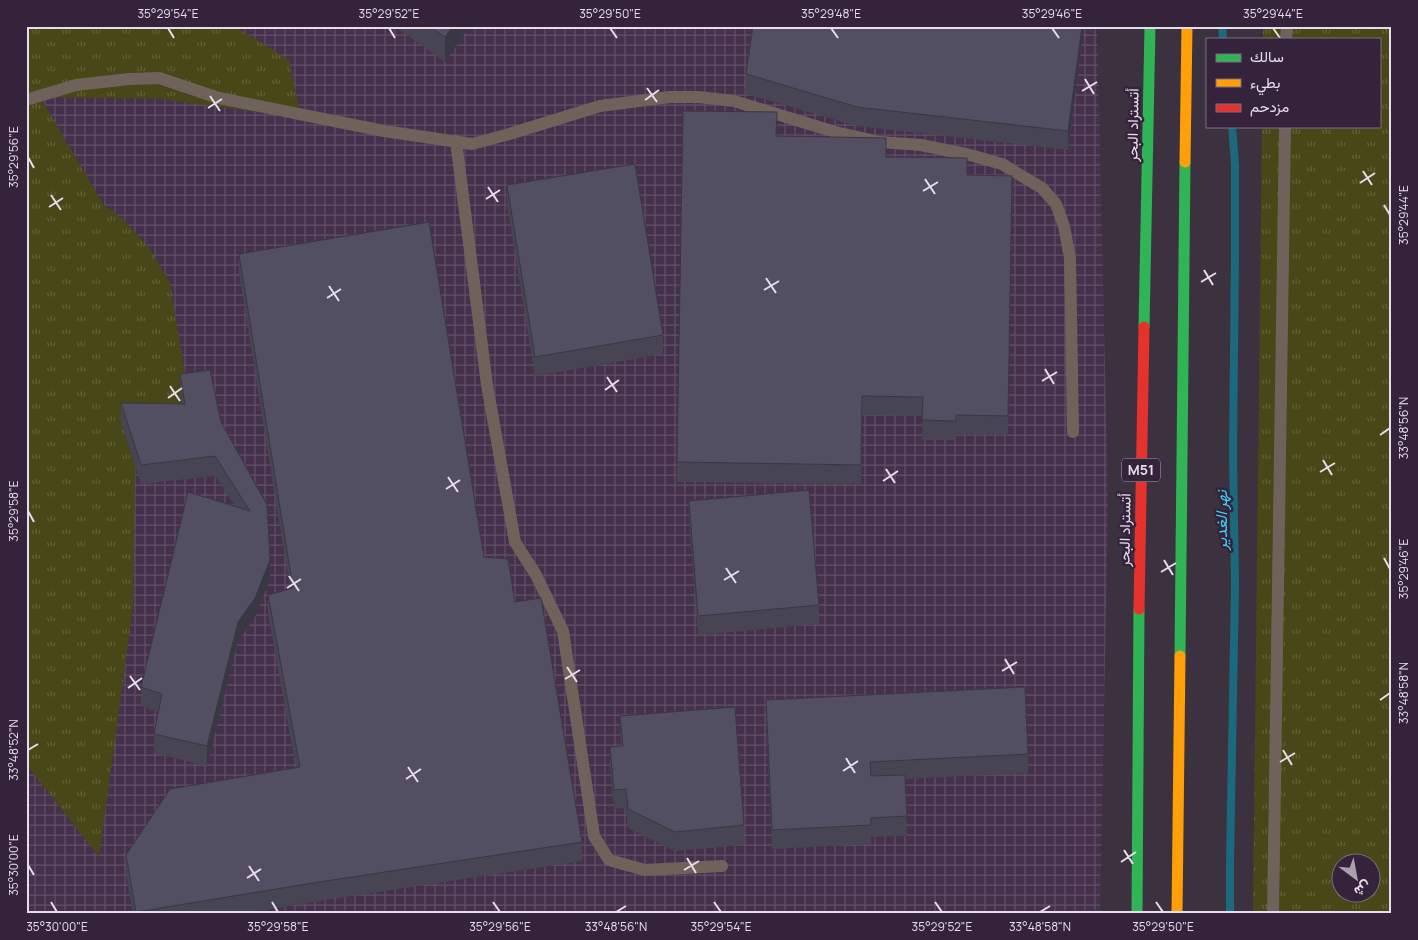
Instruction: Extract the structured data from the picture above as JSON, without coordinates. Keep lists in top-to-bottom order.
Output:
{
  "streets": {
    "highway": ["أتستراد البحر", "M51"]
  },
  "water": ["نهر الغدير"],
  "legend": ["سالك", "بطيء", "مزدحم"],
  "north": "bottom right",
  "coordinates": [
    "35°29'54\"E",
    "35°29'52\"E",
    "35°29'50\"E",
    "35°29'48\"E",
    "35°29'46\"E",
    "35°29'44\"E",
    "35°29'56\"E",
    "33°48'56\"N",
    "35°29'58\"E",
    "33°48'58\"N",
    "33°48'52\"N",
    "35°30'00\"E"
  ]
}
